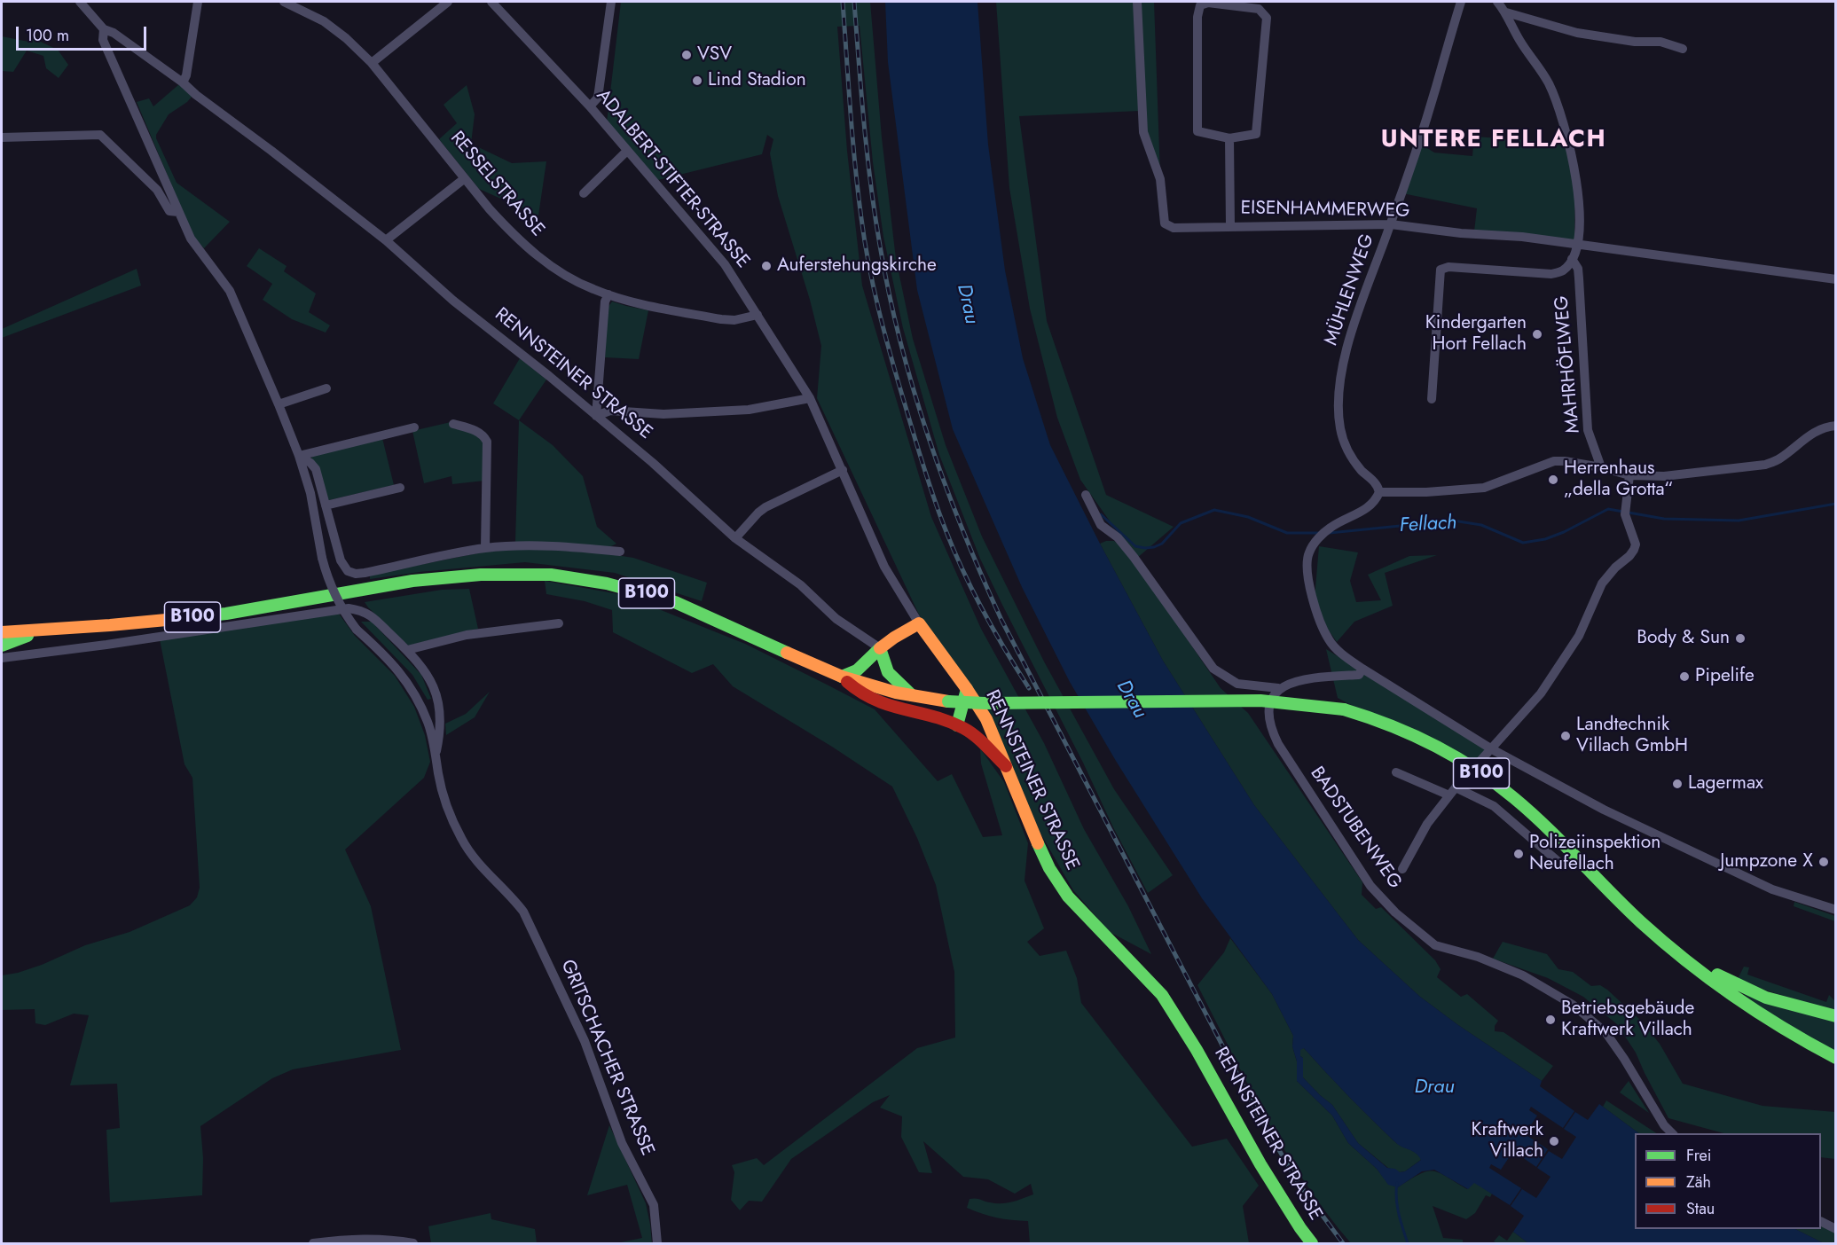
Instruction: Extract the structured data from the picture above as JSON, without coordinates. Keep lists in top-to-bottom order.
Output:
{
  "streets": {
    "main road": ["RENNSTEINER STRASSE", "B100"],
    "street": [
      "ADALBERT-STIFTER-STRASSE",
      "RESSELSTRASSE",
      "EISENHAMMERWEG",
      "MÜHLENWEG",
      "MAHRHÖFLWEG",
      "BADSTUBENWEG",
      "GRITSCHACHER STRASSE"
    ]
  },
  "crossings": [
    ["ADALBERT-STIFTER-STRASSE", "RESSELSTRASSE"],
    ["ADALBERT-STIFTER-STRASSE", "RENNSTEINER STRASSE"],
    ["EISENHAMMERWEG", "MÜHLENWEG"],
    ["RENNSTEINER STRASSE", "GRITSCHACHER STRASSE"]
  ],
  "districts": ["UNTERE FELLACH"],
  "water": ["Drau", "Fellach"],
  "places": [
    "VSV",
    "Lind Stadion",
    "Auferstehungskirche",
    "Kindergarten Hort Fellach",
    "Herrenhaus „della Grotta“",
    "Body & Sun",
    "Pipelife",
    "Landtechnik Villach GmbH",
    "Lagermax",
    "Polizeiinspektion Neufellach",
    "Jumpzone X",
    "Betriebsgebäude Kraftwerk Villach",
    "Kraftwerk Villach"
  ],
  "legend": ["Frei", "Zäh", "Stau"],
  "scale_bar": "100 m"
}
